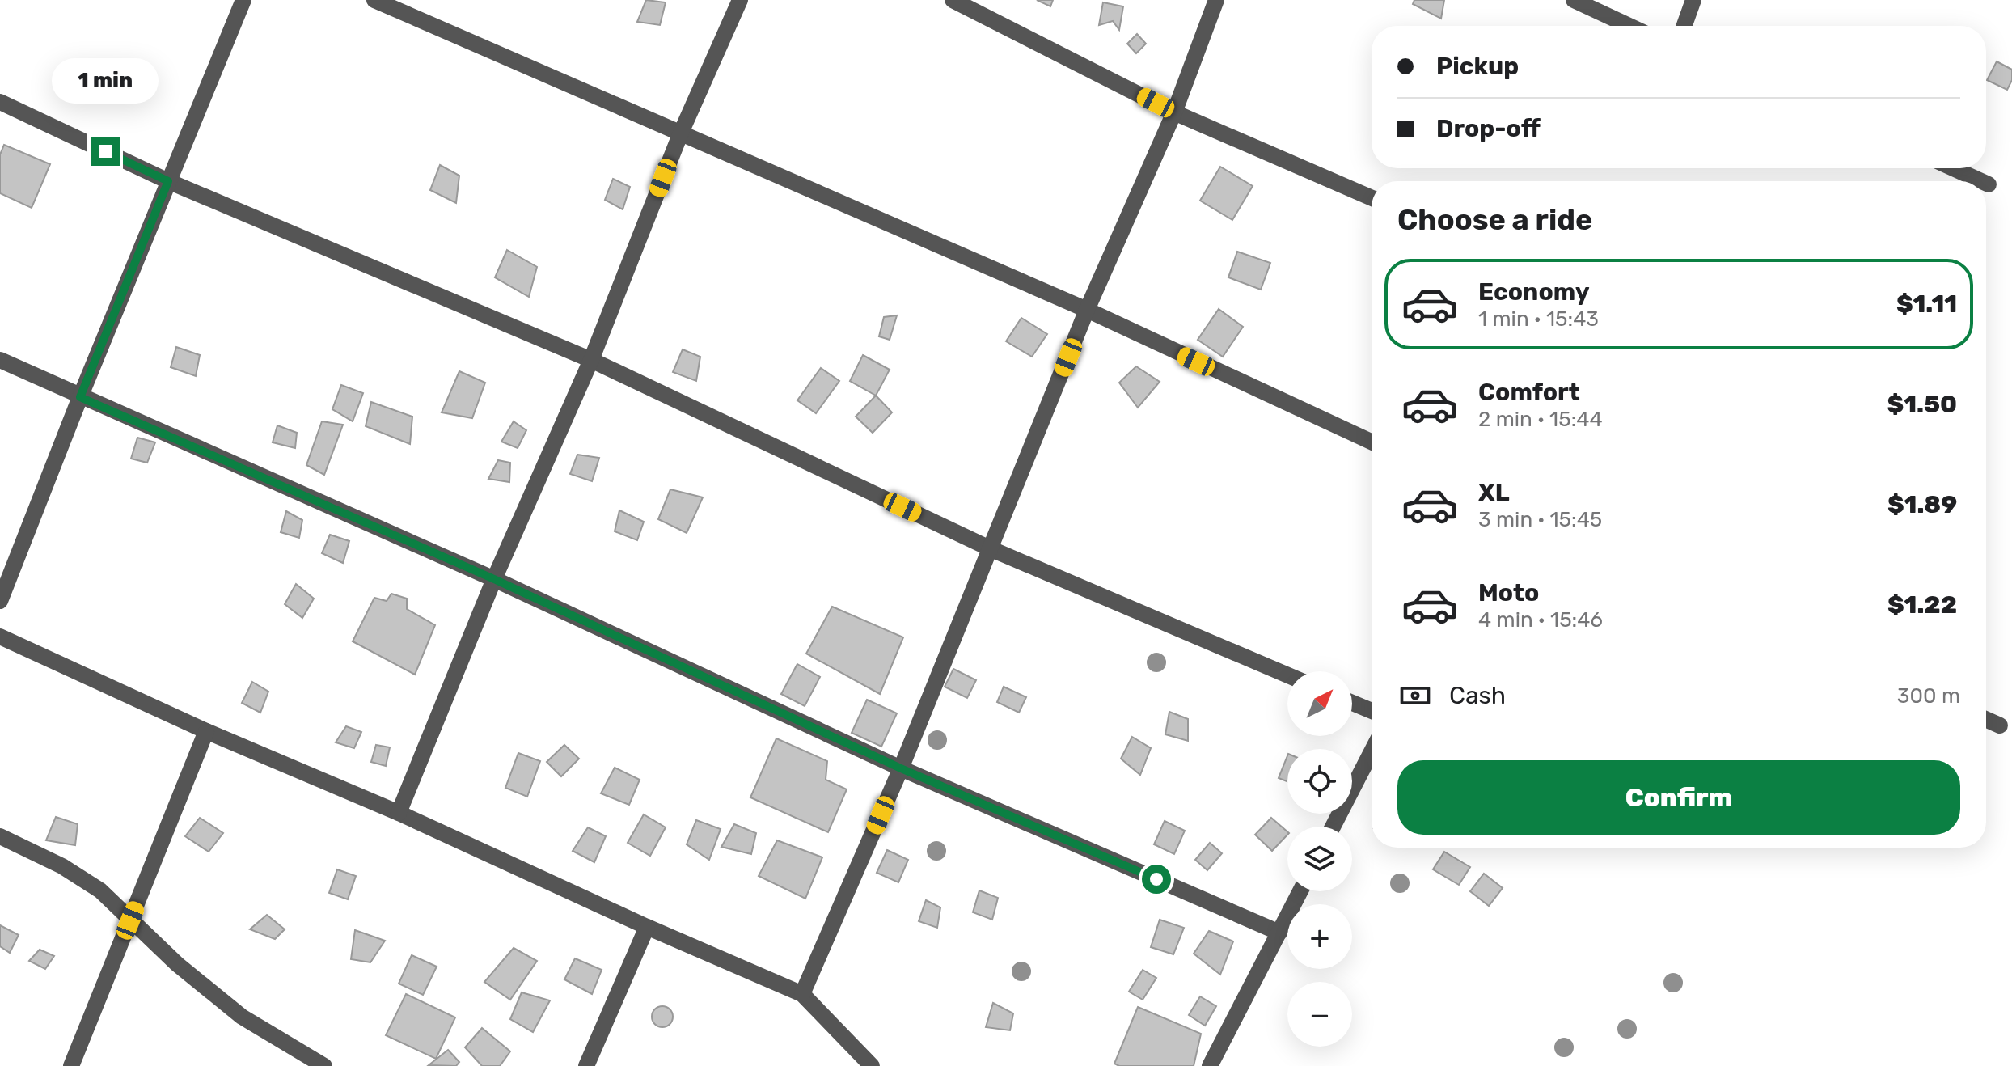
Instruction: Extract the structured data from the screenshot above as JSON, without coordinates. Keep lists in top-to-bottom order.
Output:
{
  "north": "top right",
  "page": {
    "banner": ["Pickup", "Drop-off"],
    "bubble": "1 min",
    "heading": "Choose a ride",
    "list": [
      {
        "name": "Economy",
        "note": "1 min · 15:43",
        "value": "$1.11"
      },
      {
        "name": "Comfort",
        "note": "2 min · 15:44",
        "value": "$1.50"
      },
      {
        "name": "XL",
        "note": "3 min · 15:45",
        "value": "$1.89"
      },
      {
        "name": "Moto",
        "note": "4 min · 15:46",
        "value": "$1.22"
      }
    ],
    "pay": ["Cash", "300 m"],
    "map_buttons": ["+", "−"],
    "buttons": "Confirm"
  }
}
